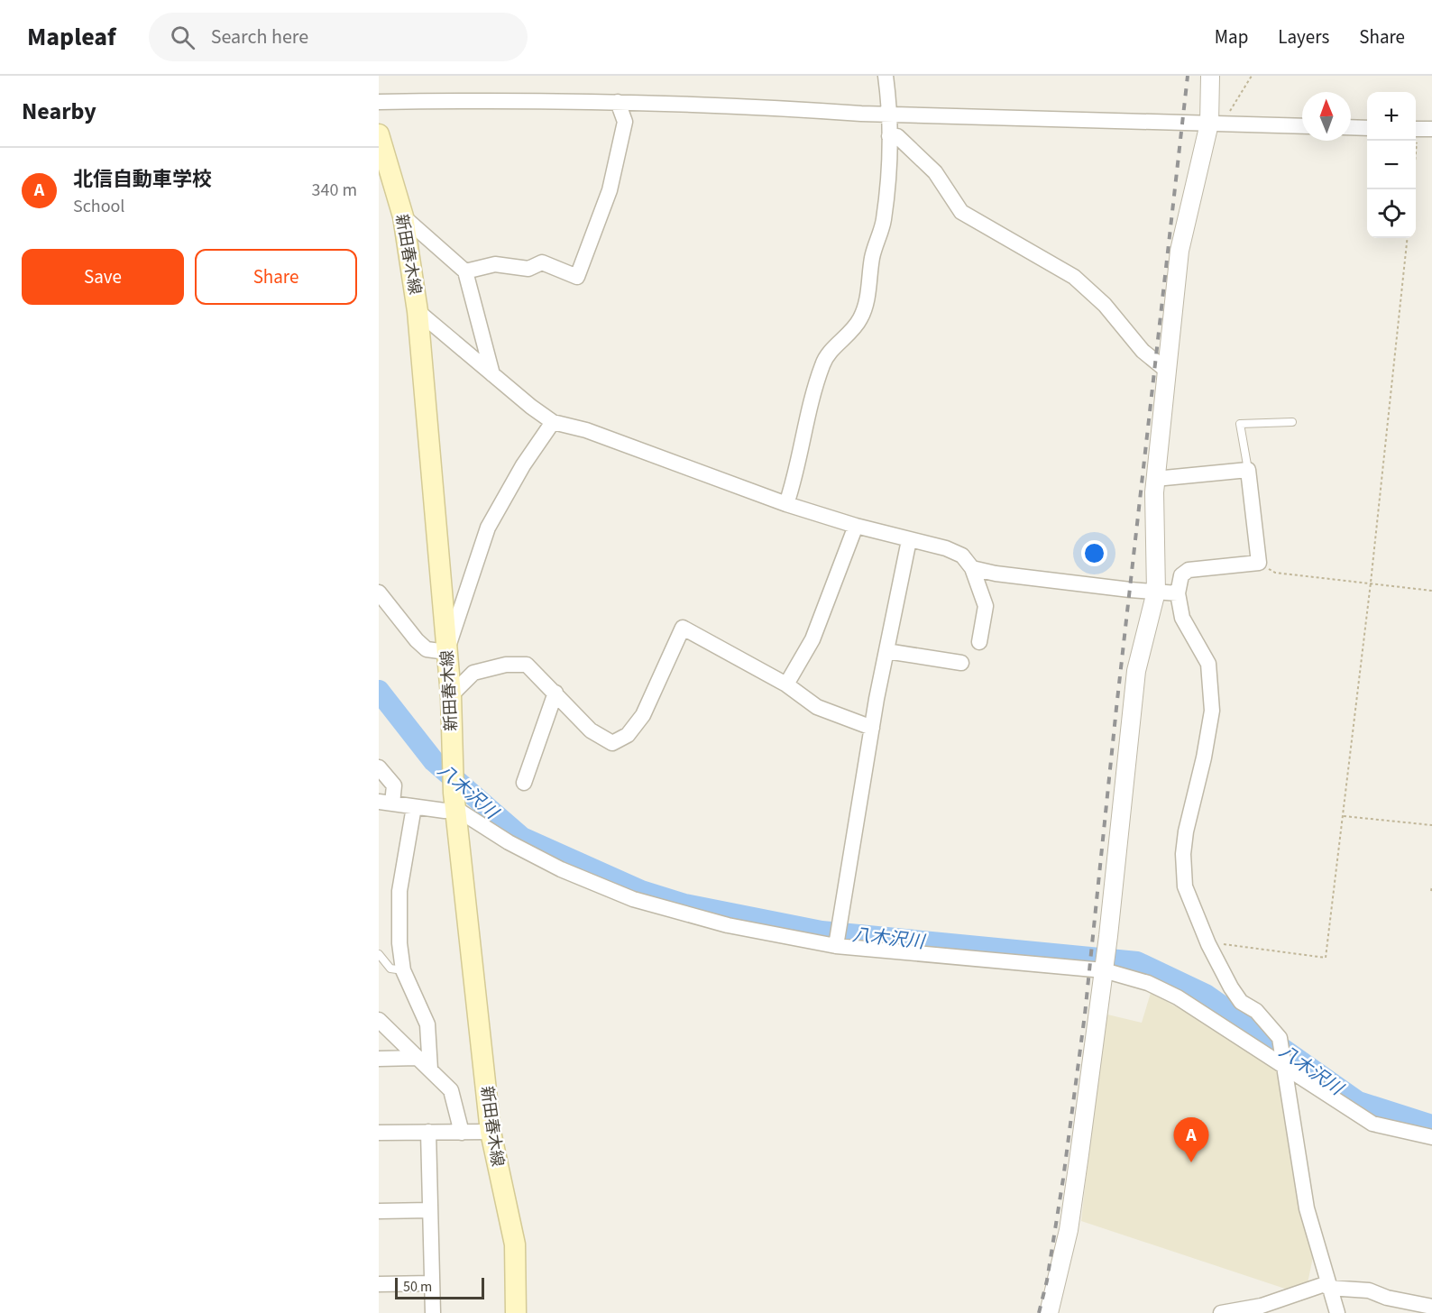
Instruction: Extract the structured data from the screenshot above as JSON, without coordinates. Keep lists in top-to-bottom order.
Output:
{
  "streets": {
    "main road": ["新田春木線"]
  },
  "water": ["八木沢川"],
  "scale_bar": "50 m",
  "north": "top",
  "page": {
    "header": "Mapleaf",
    "search": "Search here",
    "nav": ["Map", "Layers", "Share"],
    "heading": "Nearby",
    "map_buttons": ["+", "−"],
    "list": [
      {
        "mark": "A",
        "name": "北信自動車学校",
        "note": "School",
        "value": "340 m"
      }
    ],
    "buttons": ["Save", "Share"],
    "pins": "A",
    "scale": "50 m"
  }
}
